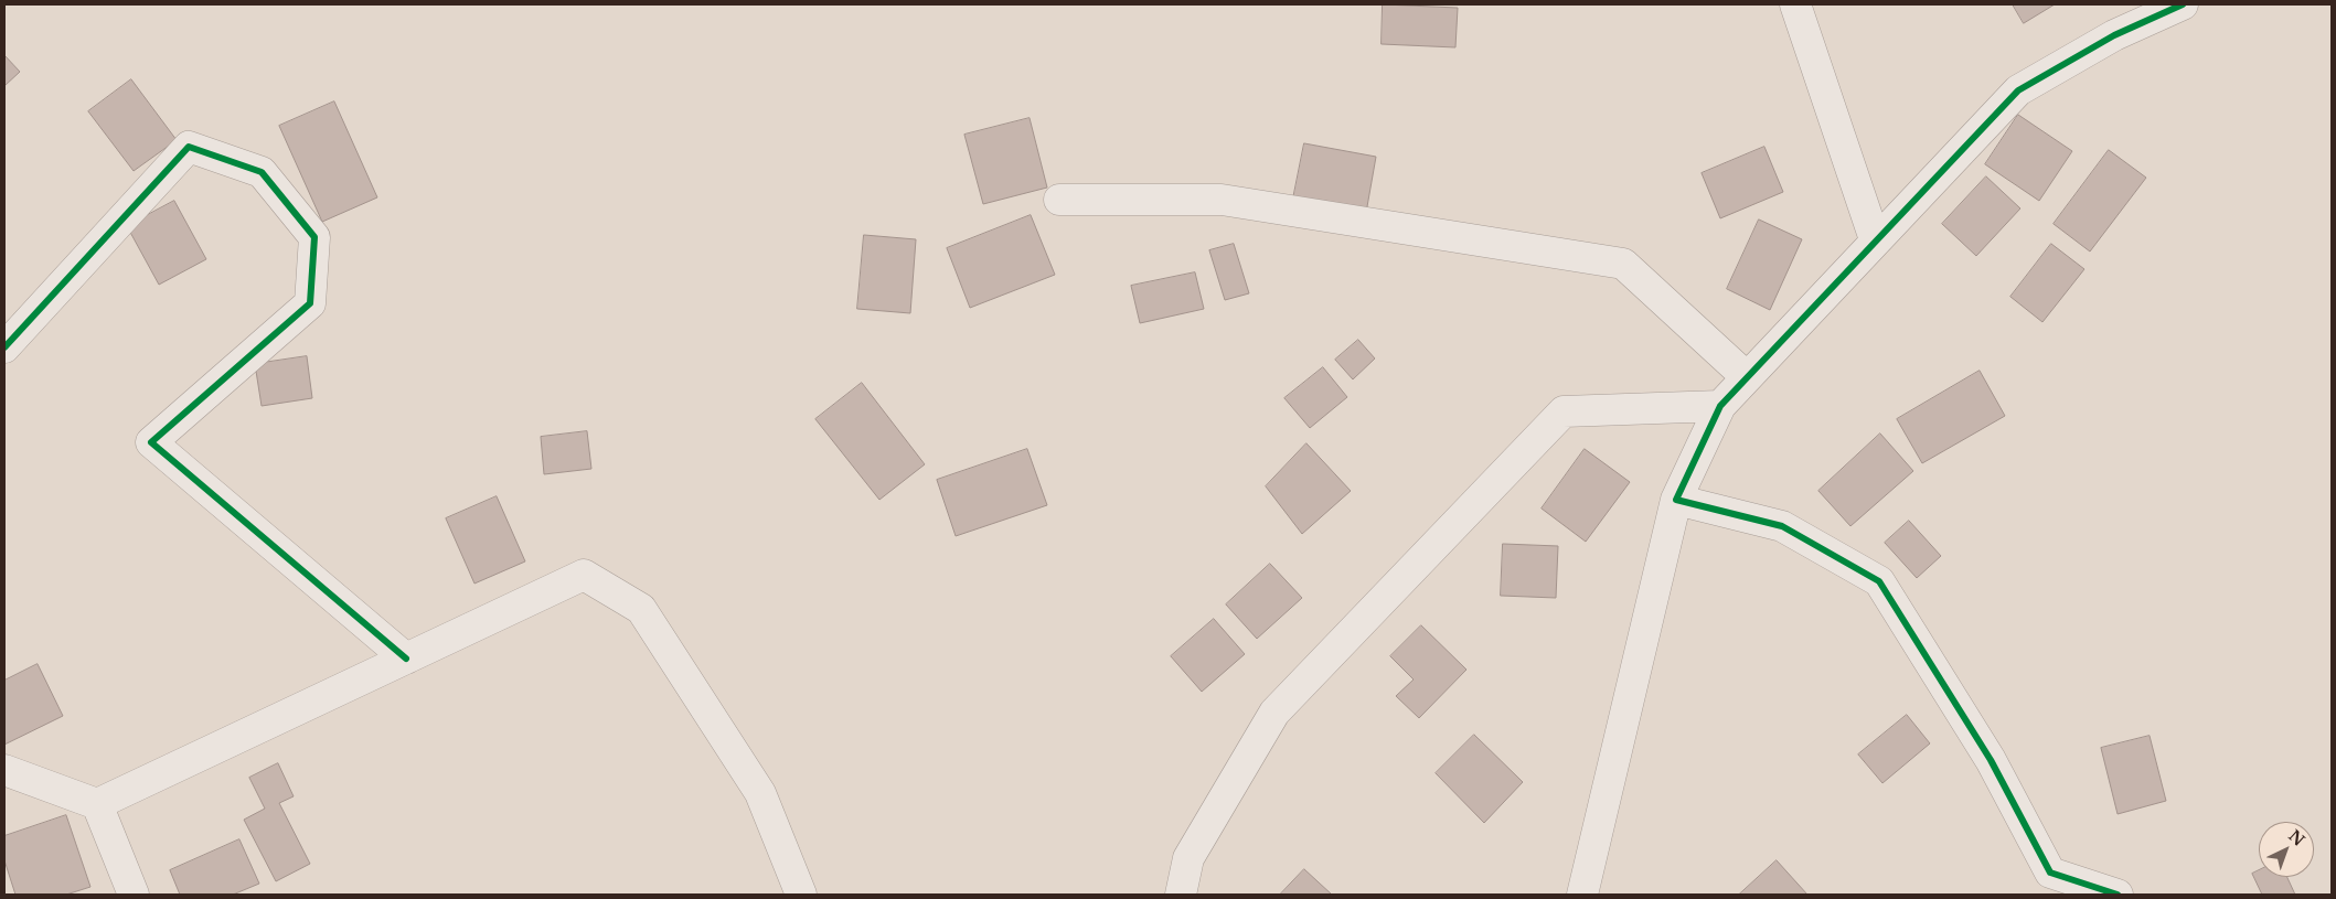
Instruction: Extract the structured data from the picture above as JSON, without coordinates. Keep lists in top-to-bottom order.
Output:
{
  "north": "top right"
}
